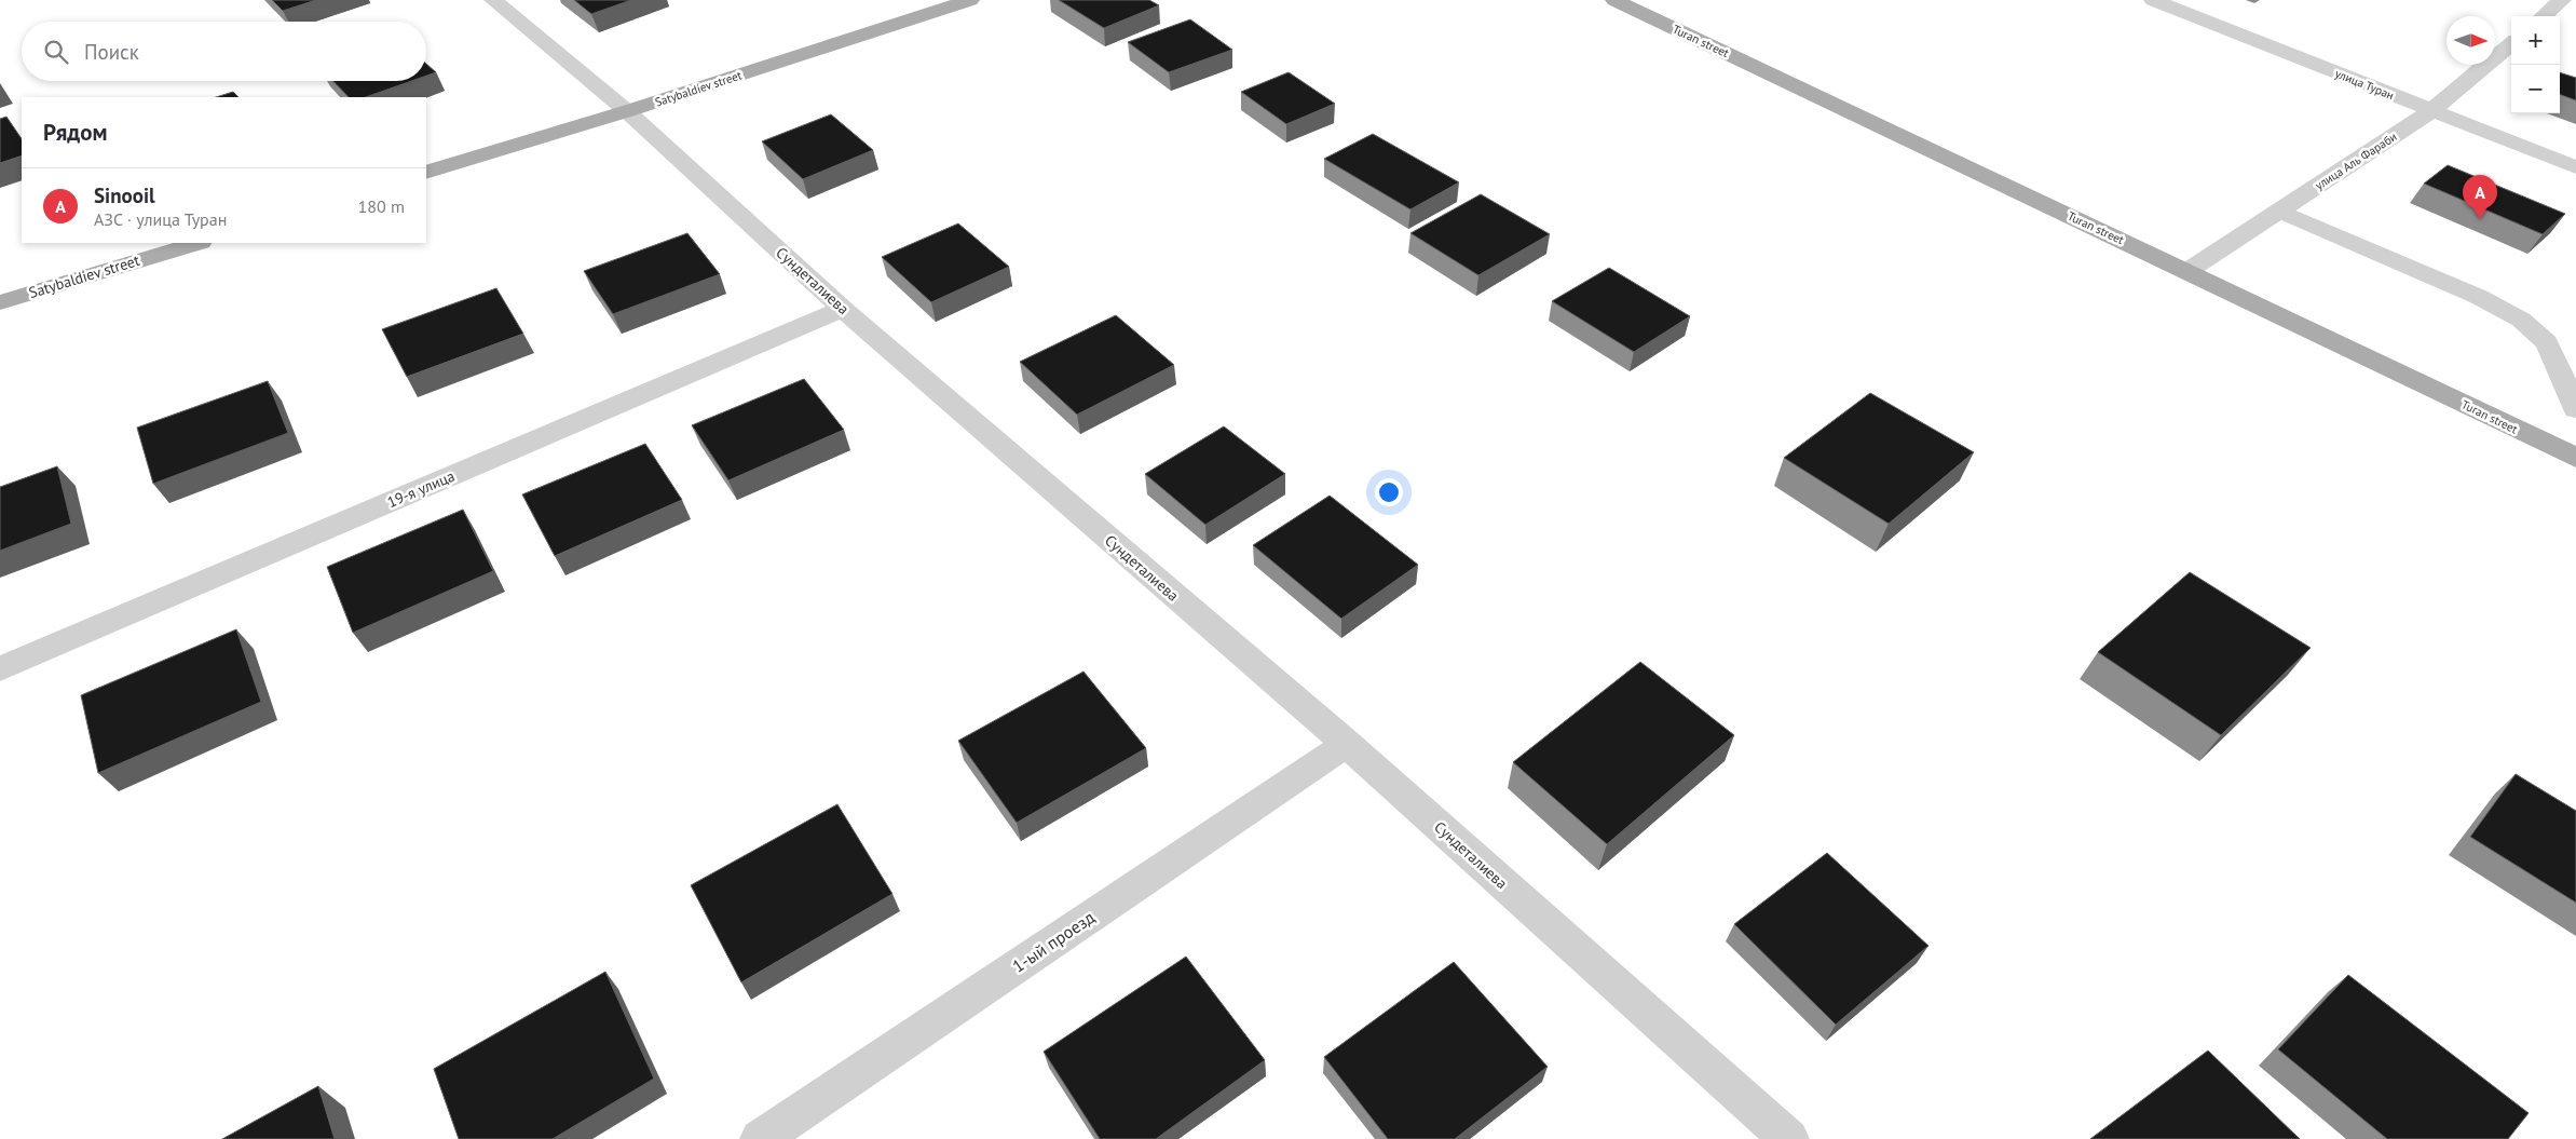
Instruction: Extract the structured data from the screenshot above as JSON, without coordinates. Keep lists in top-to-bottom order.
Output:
{
  "streets": {
    "main road": ["Turan street", "Satybaldiev street"],
    "street": [
      "улица Туран",
      "улица Аль Фараби",
      "Сундеталиева",
      "19-я улица",
      "1-ый проезд"
    ]
  },
  "crossings": [
    ["Turan street", "улица Аль Фараби"],
    ["улица Туран", "улица Аль Фараби"],
    ["Satybaldiev street", "Сундеталиева"],
    ["Сундеталиева", "19-я улица"],
    ["Сундеталиева", "1-ый проезд"]
  ],
  "north": "right",
  "page": {
    "map_buttons": ["+", "−"],
    "search": "Поиск",
    "heading": "Рядом",
    "list": [
      {
        "mark": "A",
        "name": "Sinooil",
        "note": "АЗС · улица Туран",
        "value": "180 m"
      }
    ],
    "pins": "A"
  }
}
